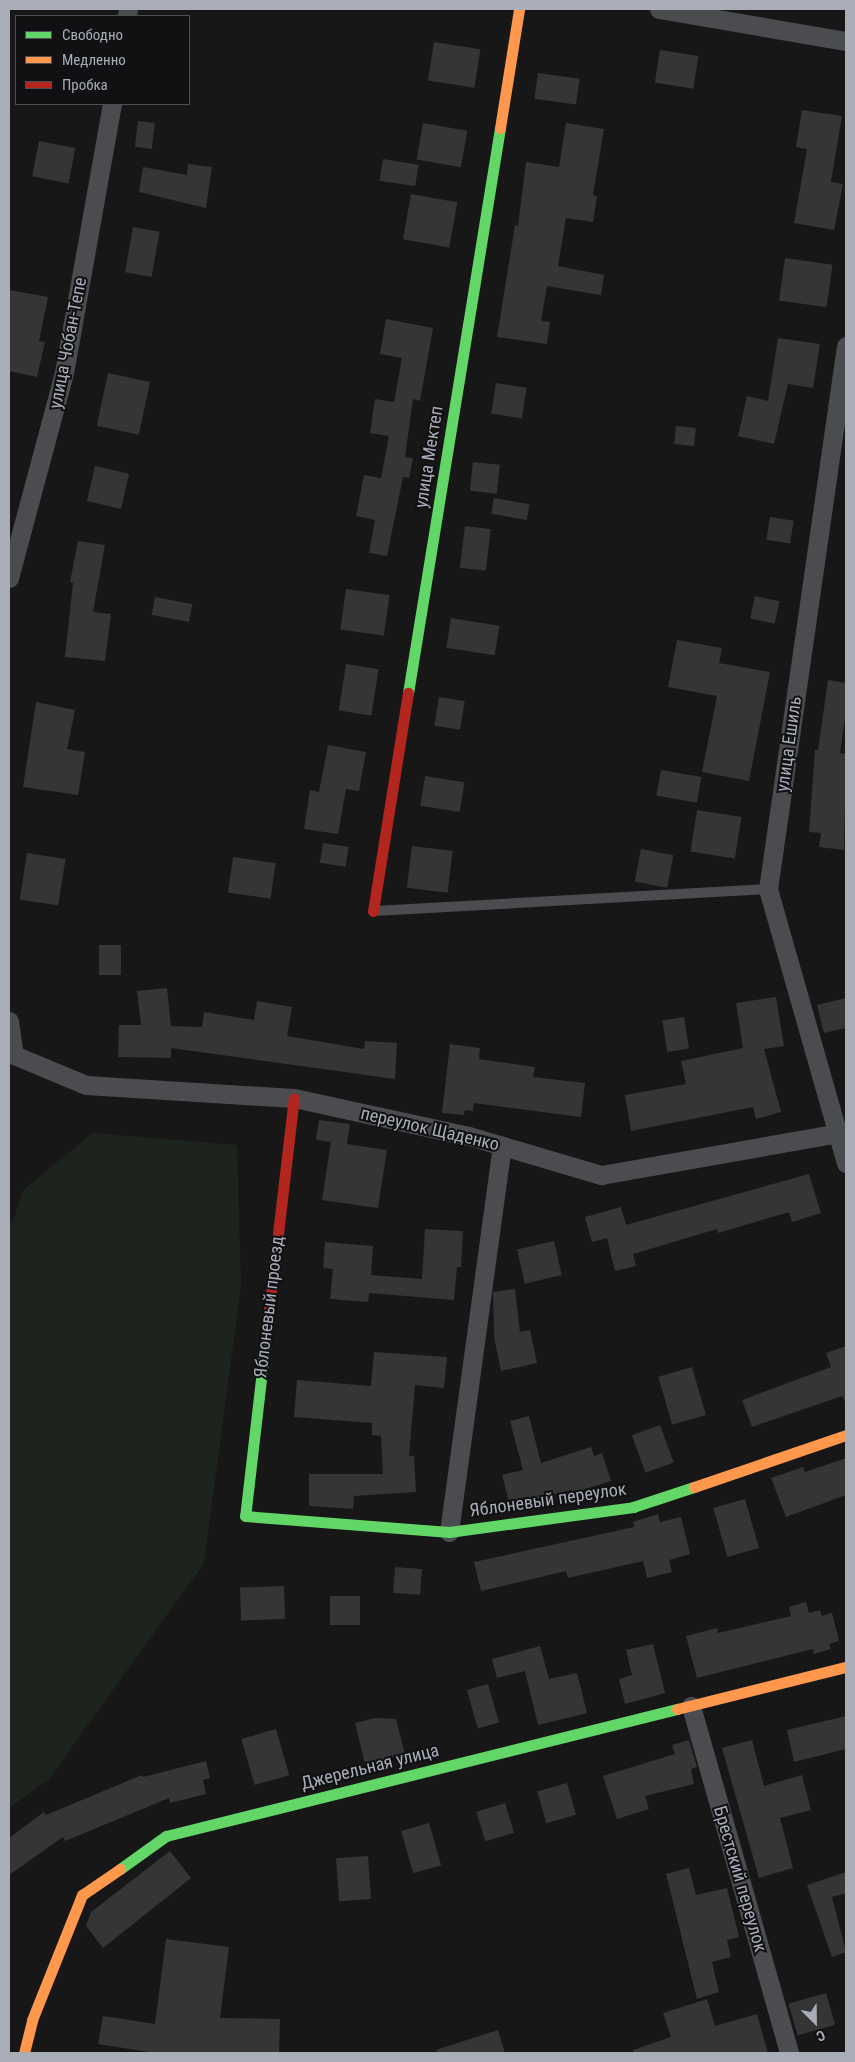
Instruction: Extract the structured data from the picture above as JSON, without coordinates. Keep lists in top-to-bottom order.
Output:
{
  "streets": {
    "street": [
      "улица Чобан-Тепе",
      "улица Мектеп",
      "улица Ешиль",
      "переулок Щаденко",
      "Яблоневый проезд",
      "Яблоневый переулок",
      "Джерельная улица",
      "Брестский переулок"
    ]
  },
  "crossings": [
    ["улица Ешиль", "переулок Щаденко"],
    ["переулок Щаденко", "Яблоневый проезд"],
    ["Яблоневый проезд", "Яблоневый переулок"],
    ["Джерельная улица", "Брестский переулок"]
  ],
  "legend": ["Свободно", "Медленно", "Пробка"],
  "north": "bottom right"
}
